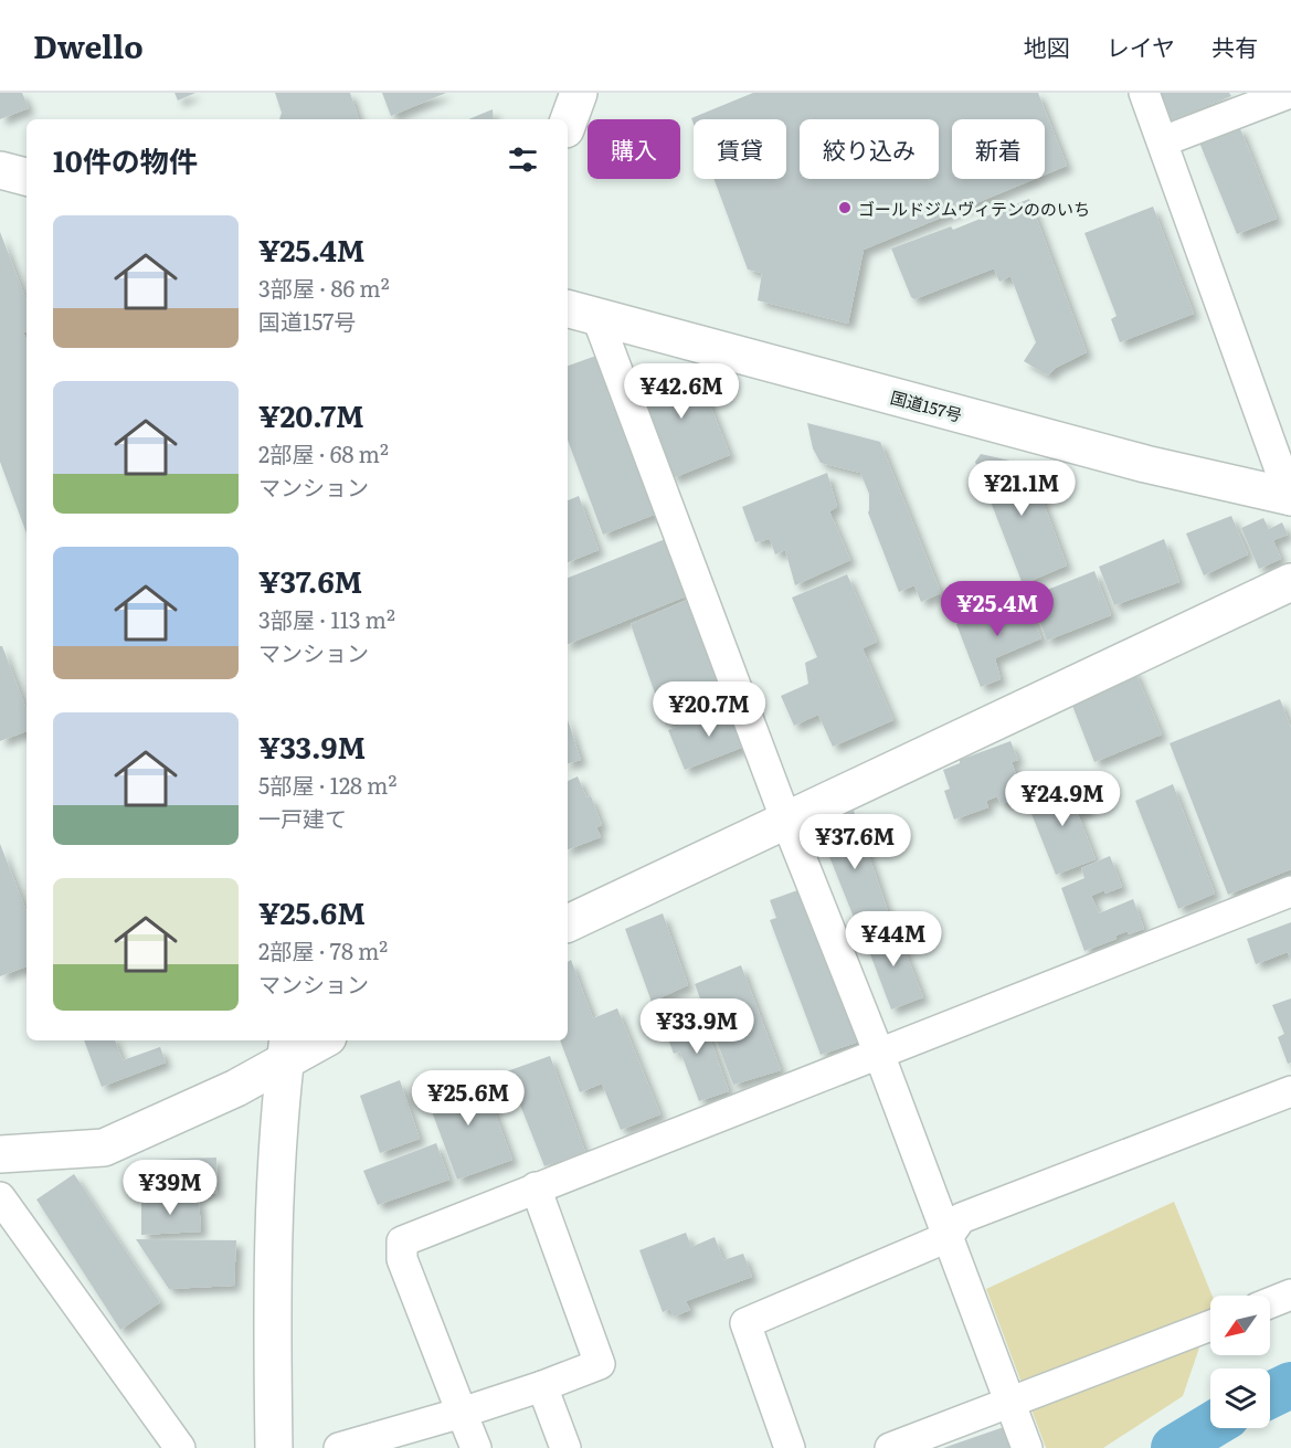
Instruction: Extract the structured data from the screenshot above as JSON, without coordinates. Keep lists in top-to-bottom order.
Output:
{
  "streets": {
    "main road": ["国道157号"]
  },
  "places": ["ゴールドジムヴィテンののいち"],
  "north": "bottom left",
  "page": {
    "header": "Dwello",
    "nav": ["地図", "レイヤ", "共有"],
    "chip": [
      "購入",
      "賃貸",
      "絞り込み",
      "新着"
    ],
    "heading": "10件の物件",
    "list": [
      {
        "name": "¥25.4M",
        "note": "3部屋 · 86 m² · 国道157号"
      },
      {
        "name": "¥20.7M",
        "note": "2部屋 · 68 m² · マンション"
      },
      {
        "name": "¥37.6M",
        "note": "3部屋 · 113 m² · マンション"
      },
      {
        "name": "¥33.9M",
        "note": "5部屋 · 128 m² · 一戸建て"
      },
      {
        "name": "¥25.6M",
        "note": "2部屋 · 78 m² · マンション"
      }
    ],
    "price": [
      "¥42.6M",
      "¥21.1M",
      "¥25.4M",
      "¥20.7M",
      "¥24.9M",
      "¥37.6M",
      "¥44M",
      "¥33.9M",
      "¥25.6M",
      "¥39M"
    ]
  }
}
